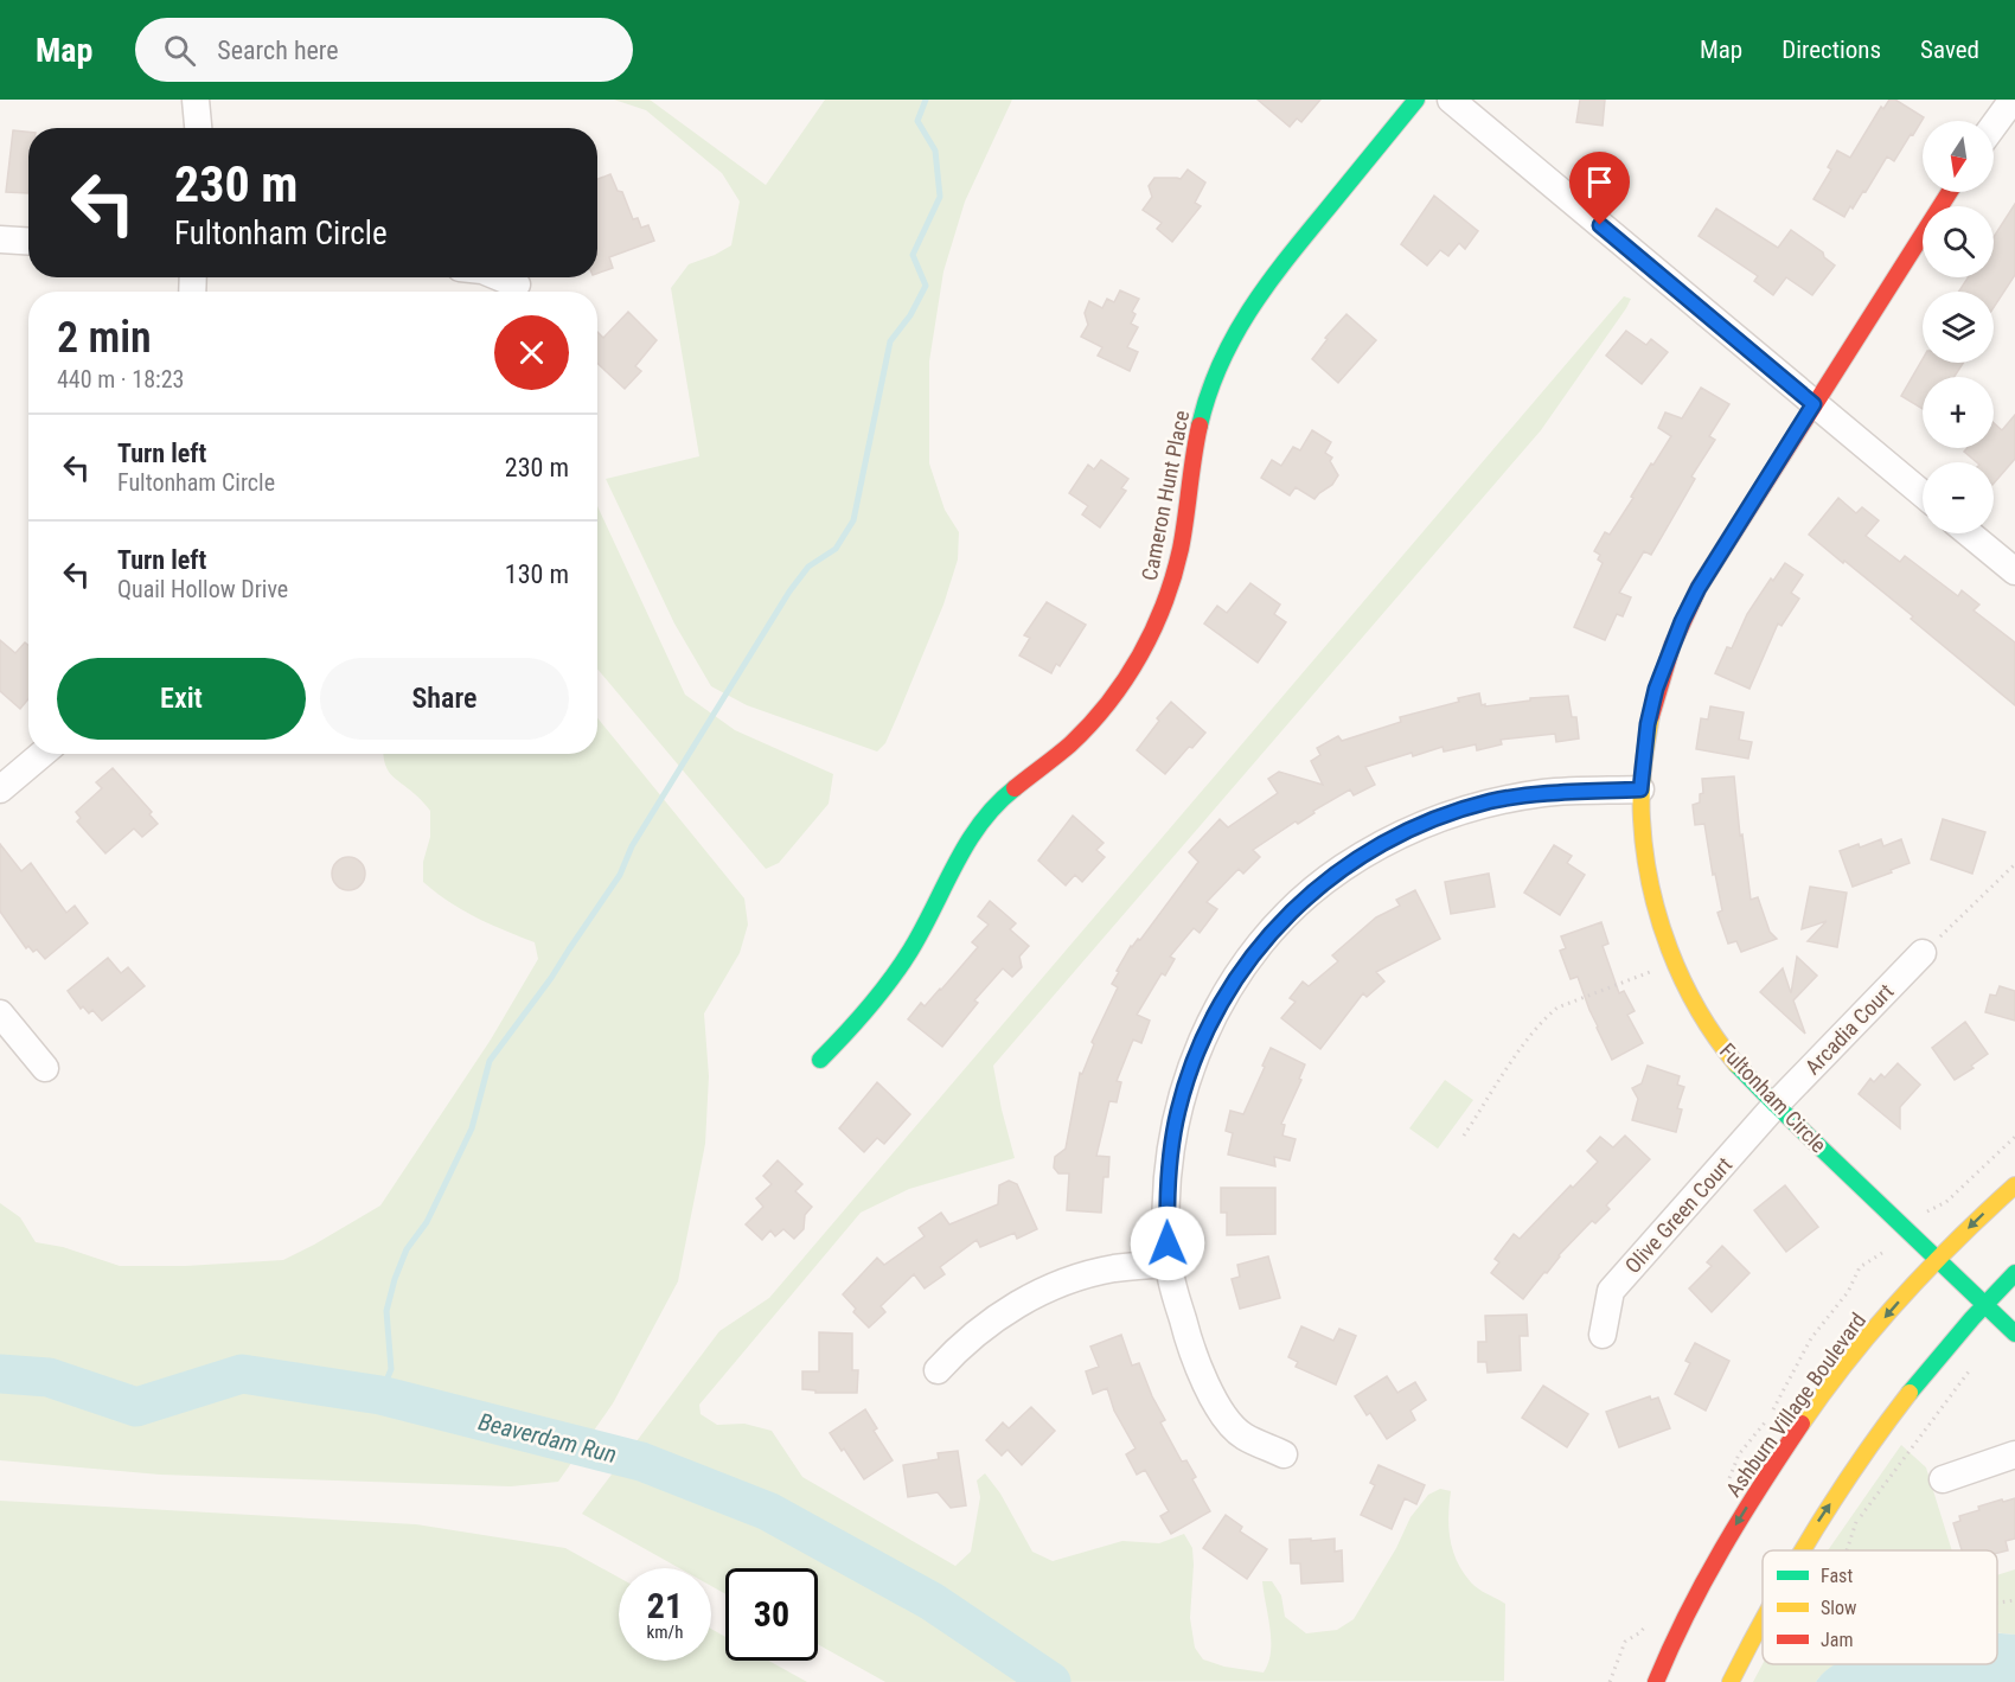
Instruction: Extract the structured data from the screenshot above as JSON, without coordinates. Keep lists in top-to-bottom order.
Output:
{
  "streets": {
    "street": [
      "Cameron Hunt Place",
      "Arcadia Court",
      "Fultonham Circle",
      "Olive Green Court",
      "Ashburn Village Boulevard"
    ]
  },
  "crossings": [
    ["Arcadia Court", "Fultonham Circle"],
    ["Arcadia Court", "Olive Green Court"],
    ["Fultonham Circle", "Olive Green Court"],
    ["Fultonham Circle", "Ashburn Village Boulevard"]
  ],
  "water": ["Beaverdam Run"],
  "legend": ["Fast", "Slow", "Jam"],
  "north": "bottom",
  "page": {
    "header": "Map",
    "search": "Search here",
    "nav": ["Map", "Directions", "Saved"],
    "map_buttons": ["+", "−"],
    "turn": ["230 m", "Fultonham Circle"],
    "heading": ["2 min", "440 m · 18:23"],
    "list": [
      {
        "name": "Turn left",
        "note": "Fultonham Circle",
        "value": "230 m"
      },
      {
        "name": "Turn left",
        "note": "Quail Hollow Drive",
        "value": "130 m"
      }
    ],
    "buttons": ["Exit", "Share"],
    "speed": "21 km/h",
    "limit": "30"
  }
}
